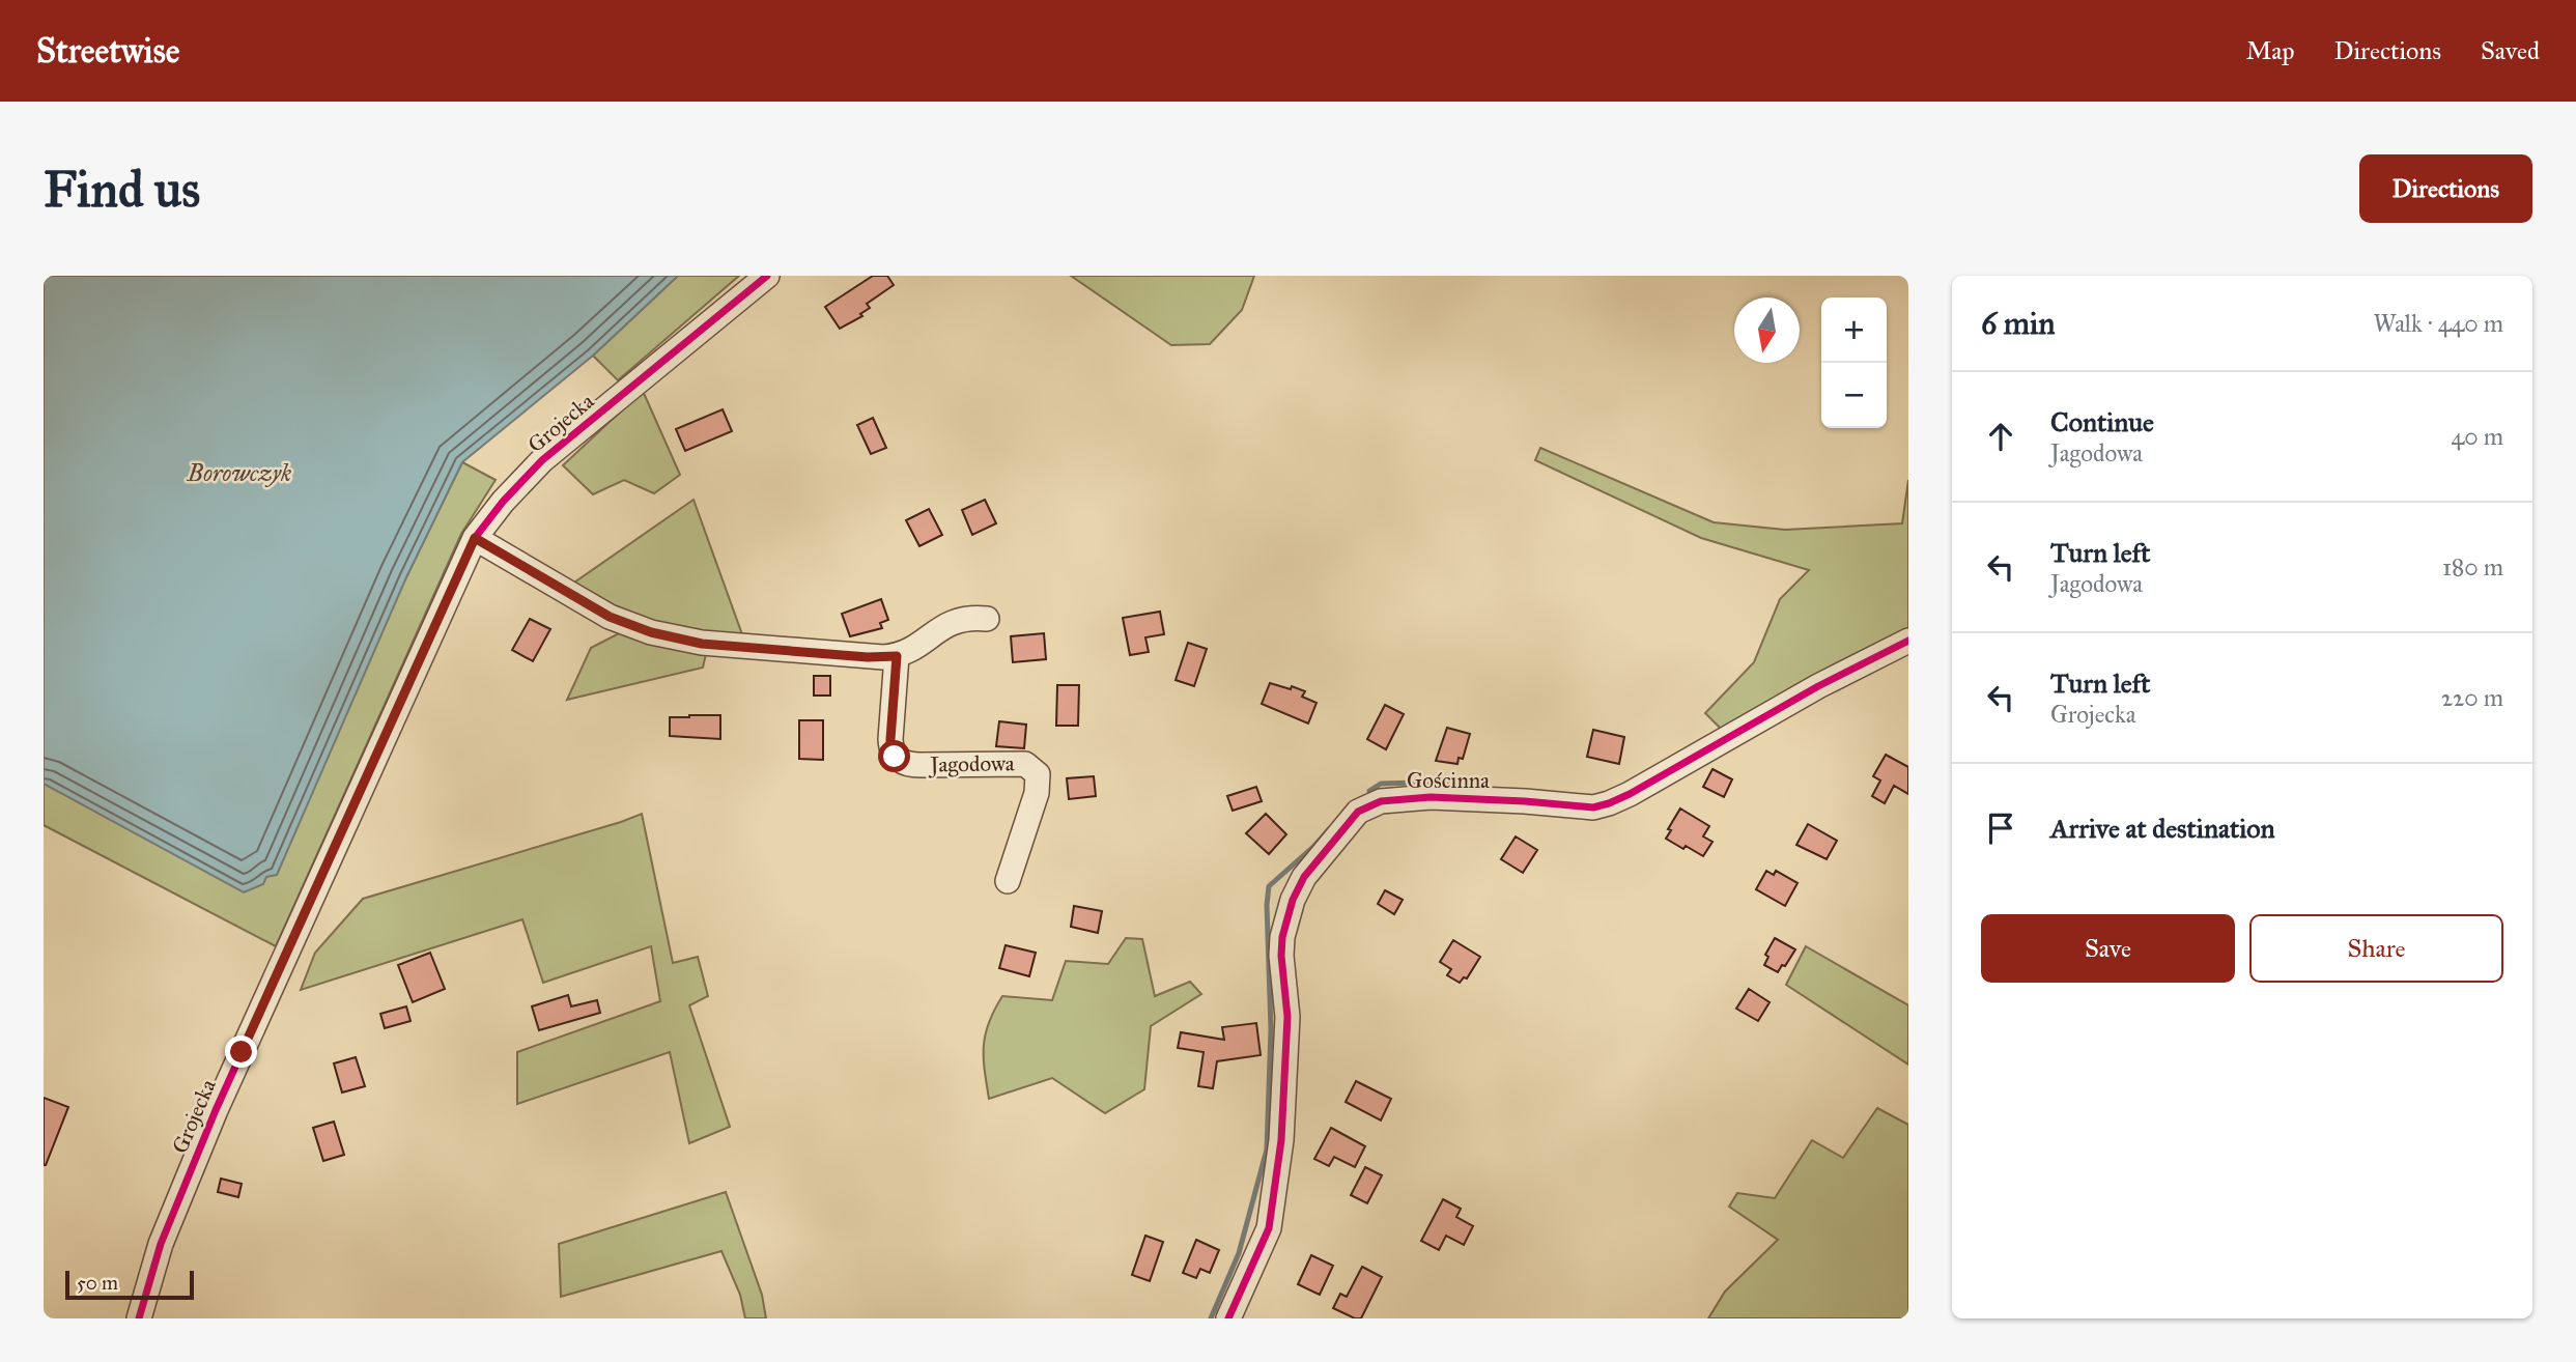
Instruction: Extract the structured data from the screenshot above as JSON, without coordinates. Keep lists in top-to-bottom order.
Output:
{
  "streets": {
    "street": ["Grojecka", "Jagodowa", "Gościnna"]
  },
  "water": ["Borowczyk"],
  "scale_bar": "50 m",
  "north": "bottom",
  "page": {
    "header": "Streetwise",
    "nav": ["Map", "Directions", "Saved"],
    "buttons": [
      "Directions",
      ["Save", "Share"]
    ],
    "title": "Find us",
    "heading": ["6 min", "Walk · 440 m"],
    "map_buttons": ["+", "−"],
    "list": [
      ["Continue", "Jagodowa", "40 m"],
      ["Turn left", "Jagodowa", "180 m"],
      ["Turn left", "Grojecka", "220 m"],
      "Arrive at destination"
    ],
    "scale": "50 m"
  }
}
